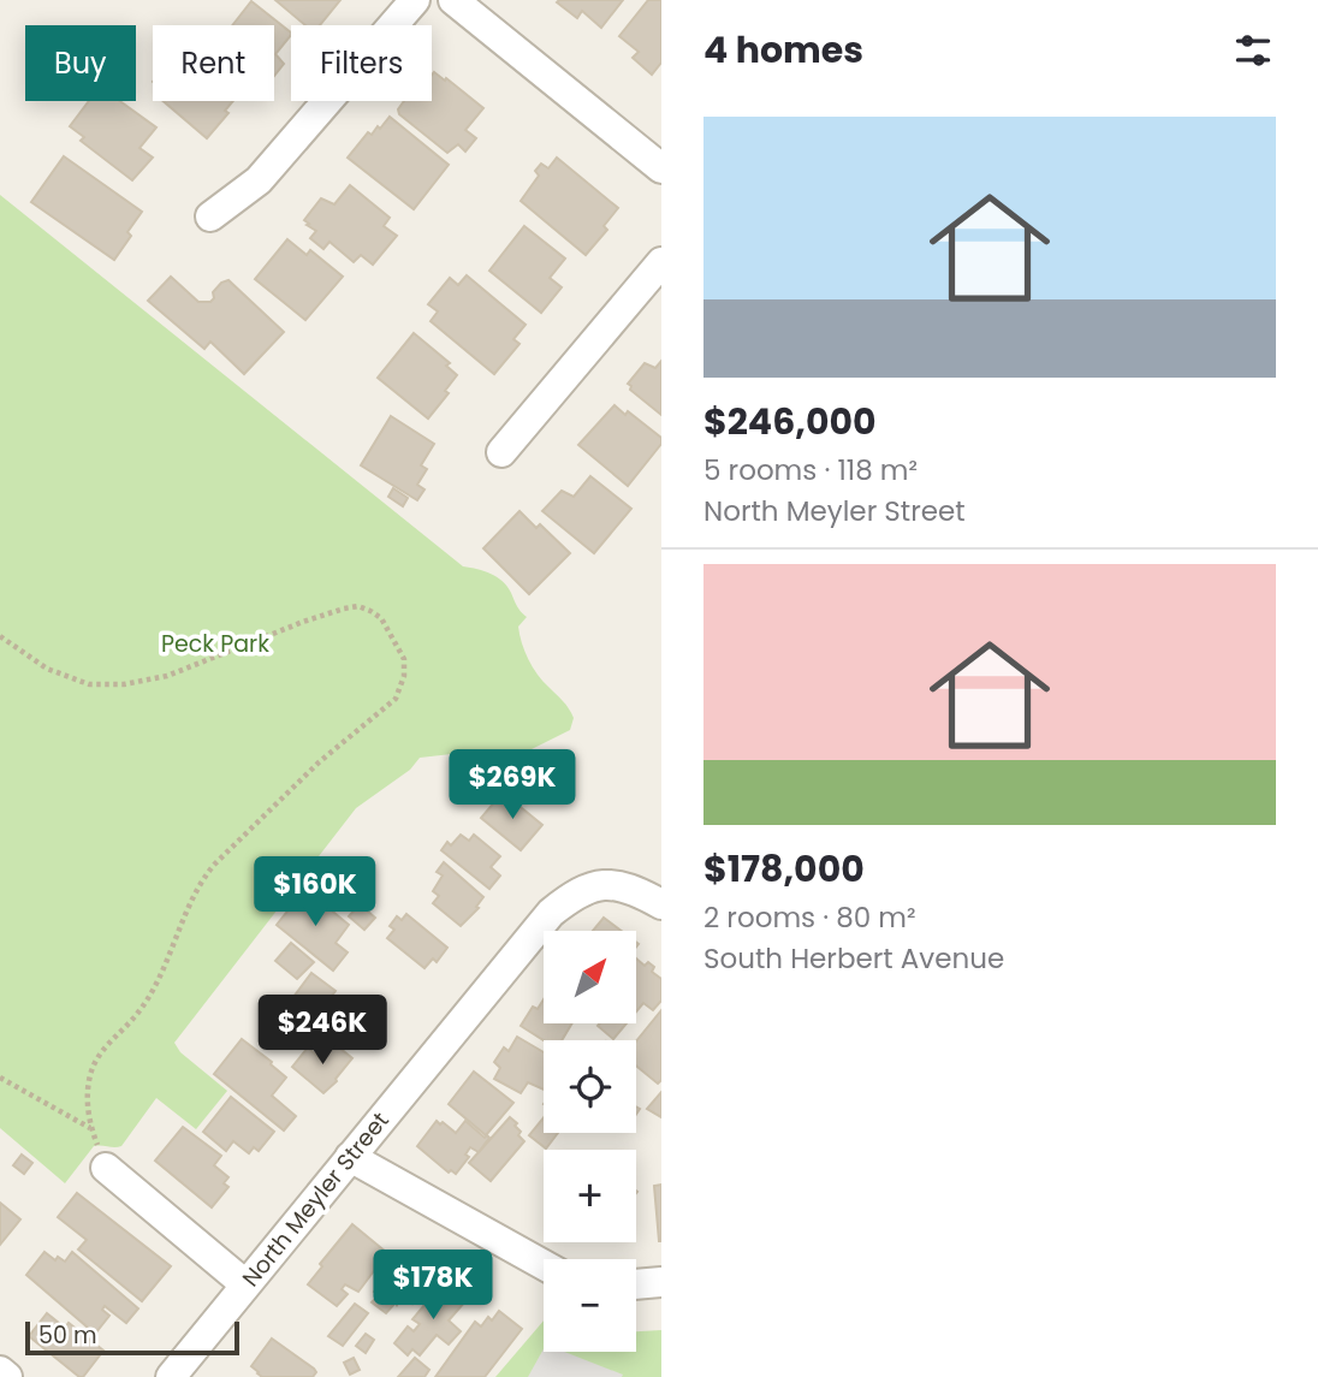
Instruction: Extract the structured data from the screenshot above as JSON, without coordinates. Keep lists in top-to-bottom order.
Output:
{
  "streets": {
    "street": ["North Meyler Street"]
  },
  "parks": ["Peck Park"],
  "scale_bar": "50 m",
  "north": "top right",
  "page": {
    "heading": "4 homes",
    "chip": ["Buy", "Rent", "Filters"],
    "list": [
      {
        "name": "$246,000",
        "note": "5 rooms · 118 m² · North Meyler Street"
      },
      {
        "name": "$178,000",
        "note": "2 rooms · 80 m² · South Herbert Avenue"
      }
    ],
    "price": [
      "$269K",
      "$160K",
      "$246K",
      "$178K"
    ],
    "map_buttons": ["+", "−"],
    "scale": "50 m"
  }
}
